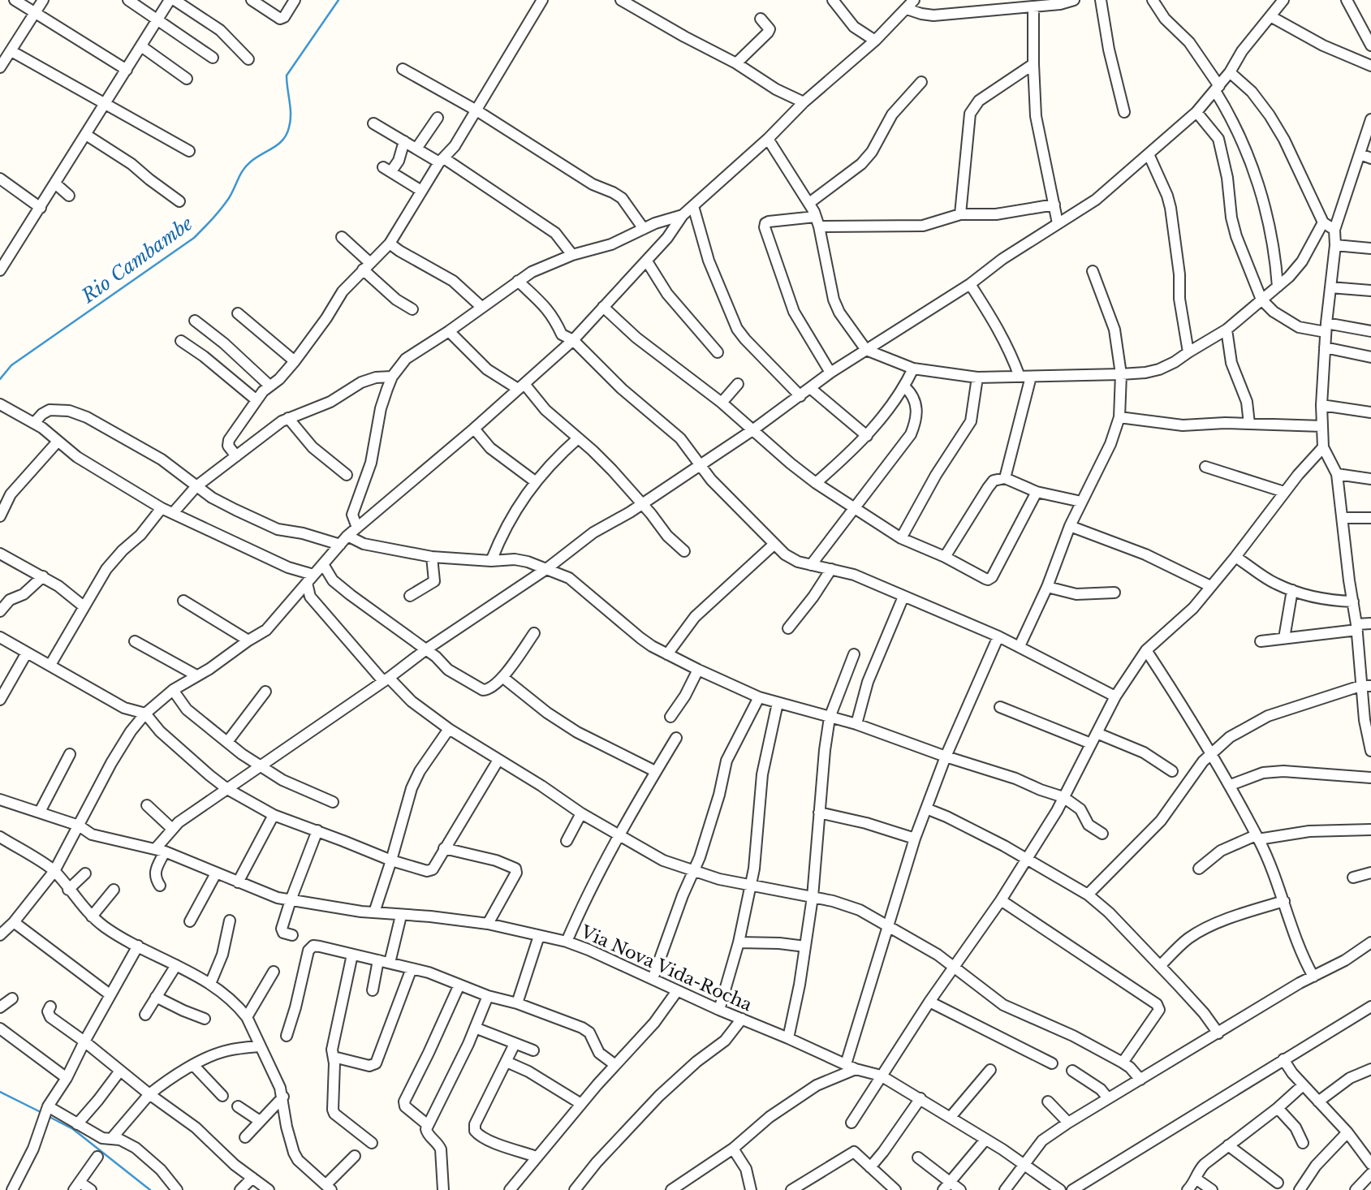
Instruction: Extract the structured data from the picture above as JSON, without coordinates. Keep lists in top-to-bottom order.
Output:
{
  "streets": {
    "street": ["Via Nova Vida-Rocha"]
  },
  "water": ["Rio Cambambe"]
}
